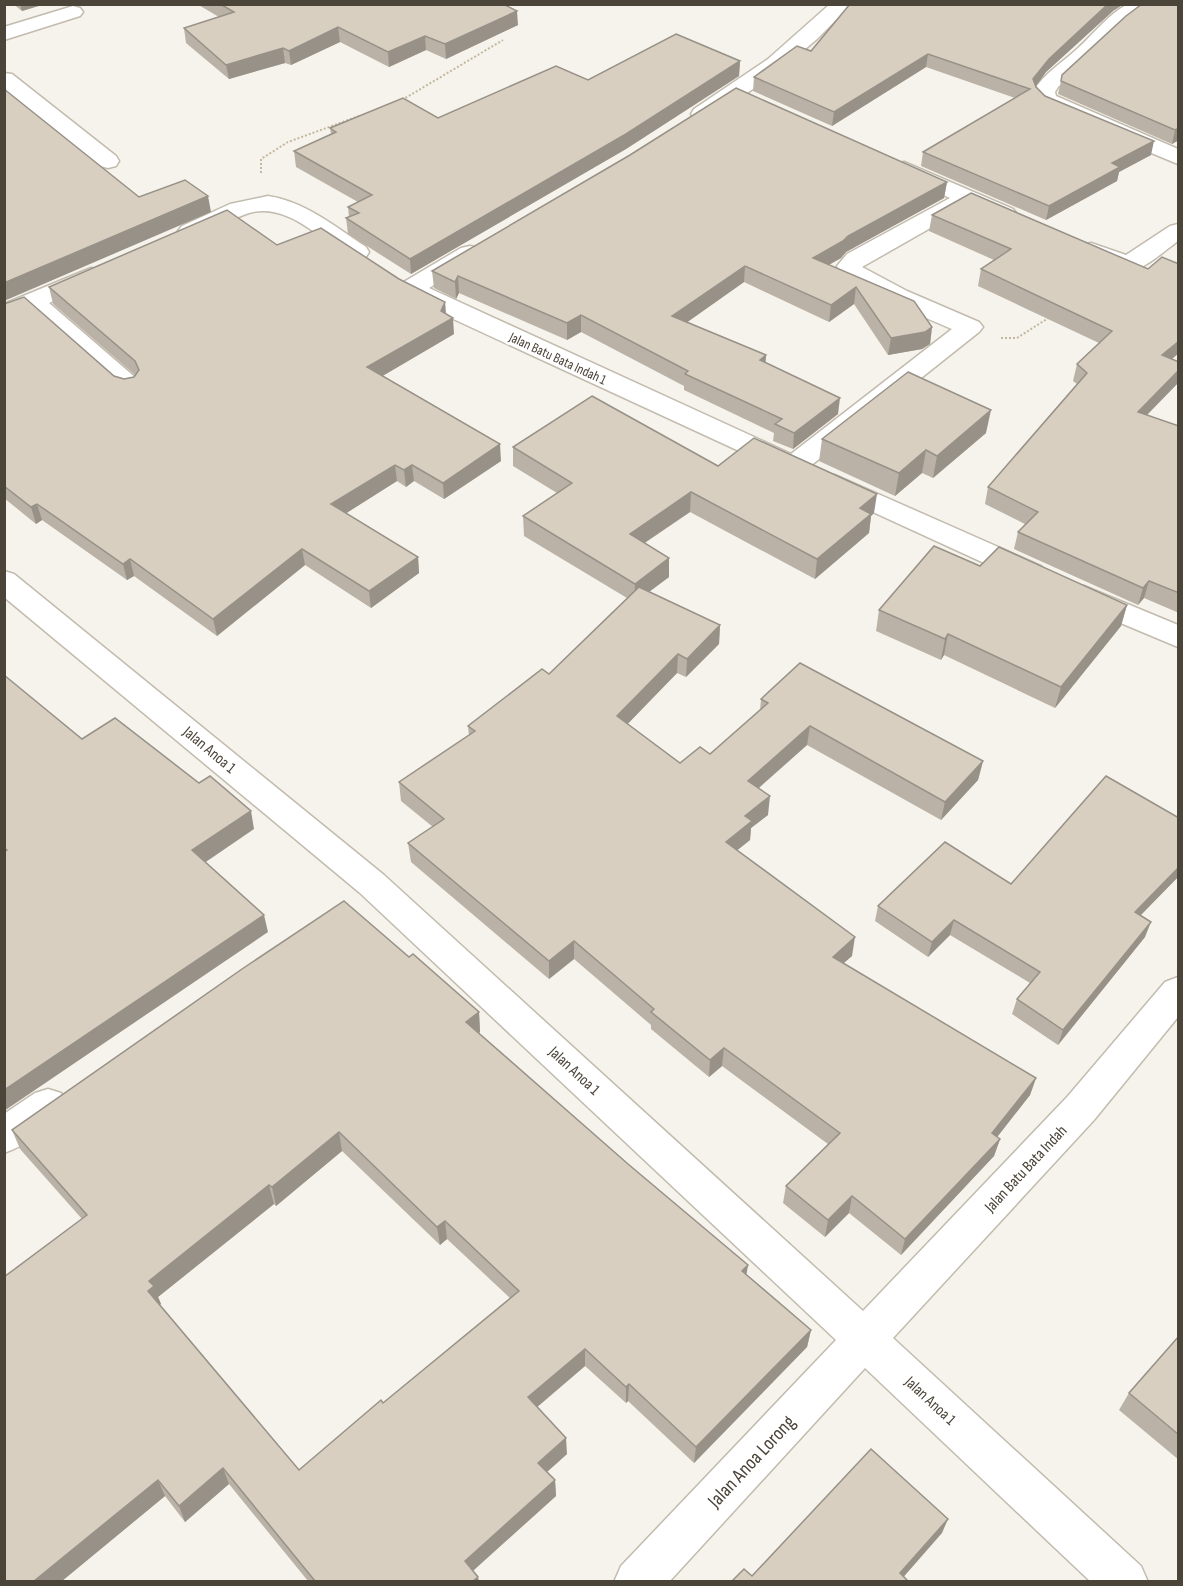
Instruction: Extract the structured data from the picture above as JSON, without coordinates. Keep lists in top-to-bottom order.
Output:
{
  "streets": {
    "street": [
      "Jalan Batu Bata Indah 1",
      "Jalan Anoa 1",
      "Jalan Batu Bata Indah",
      "Jalan Anoa Lorong"
    ]
  },
  "crossings": [
    ["Jalan Anoa 1", "Jalan Batu Bata Indah"],
    ["Jalan Anoa 1", "Jalan Anoa Lorong"],
    ["Jalan Batu Bata Indah", "Jalan Anoa Lorong"]
  ]
}
